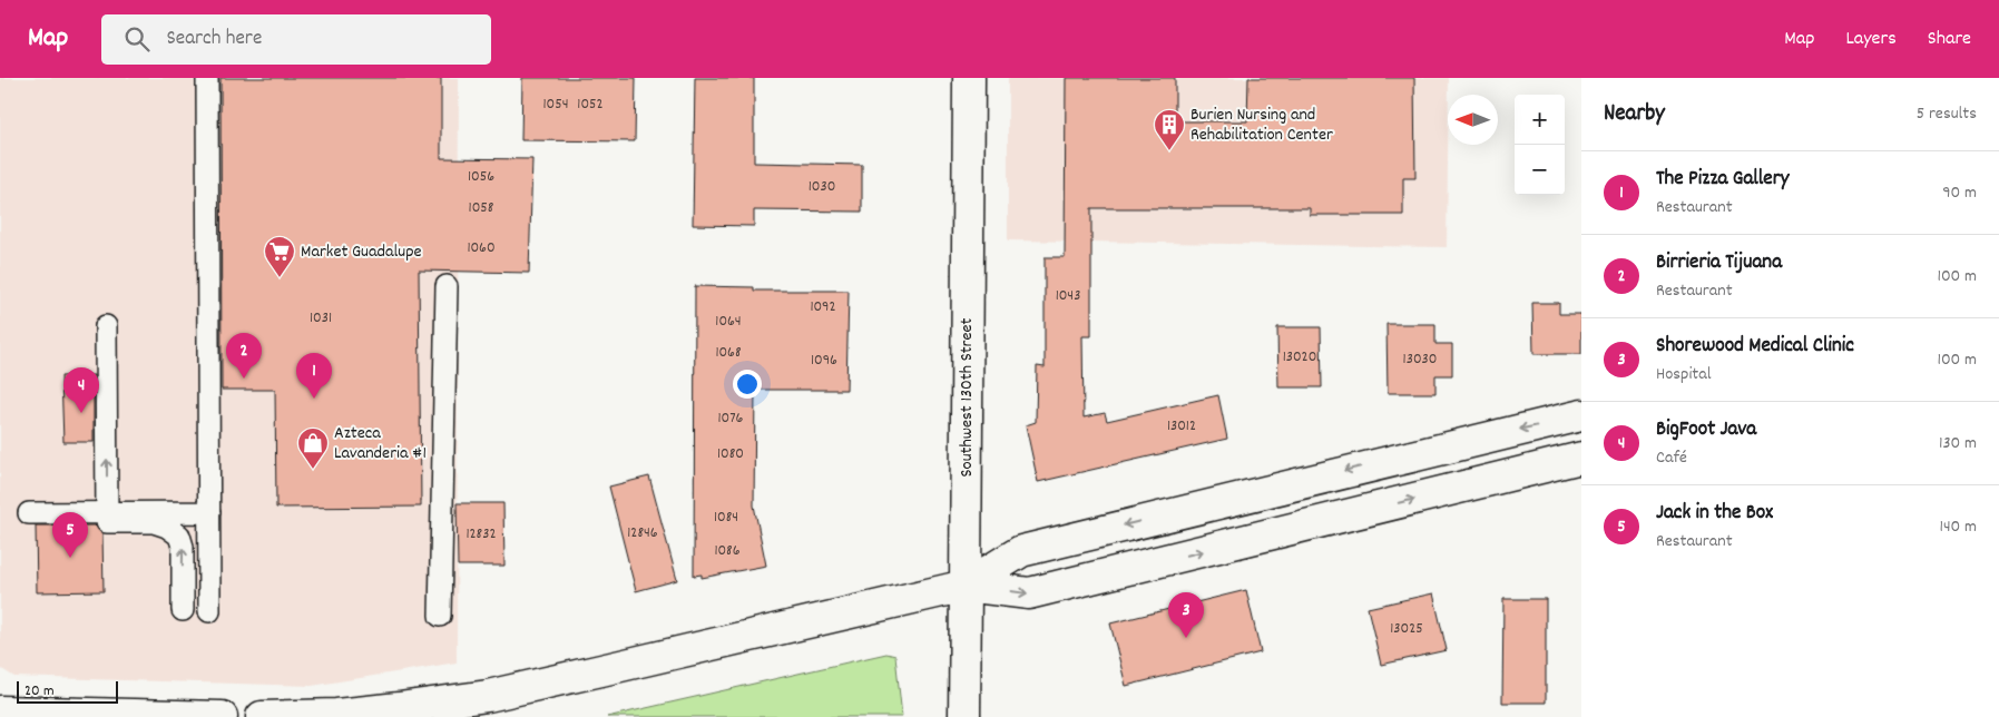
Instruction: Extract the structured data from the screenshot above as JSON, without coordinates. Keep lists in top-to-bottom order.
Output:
{
  "streets": {
    "main road": ["Southwest 130th Street"]
  },
  "places": {
    "building": ["Burien Nursing and Rehabilitation Center"],
    "supermarket": ["Market Guadalupe"],
    "shop": ["Azteca Lavanderia #1"]
  },
  "house_numbers": [
    "1054",
    "1052",
    "1056",
    "1030",
    "1058",
    "1060",
    "1043",
    "1092",
    "1031",
    "1064",
    "1068",
    "13020",
    "13030",
    "1096",
    "1076",
    "13012",
    "1080",
    "1084",
    "12846",
    "12832",
    "1086",
    "13025"
  ],
  "scale_bar": "20 m",
  "north": "left",
  "page": {
    "header": "Map",
    "search": "Search here",
    "nav": ["Map", "Layers", "Share"],
    "heading": ["Nearby", "5 results"],
    "map_buttons": ["+", "−"],
    "list": [
      {
        "mark": "1",
        "name": "The Pizza Gallery",
        "note": "Restaurant",
        "value": "90 m"
      },
      {
        "mark": "2",
        "name": "Birrieria Tijuana",
        "note": "Restaurant",
        "value": "100 m"
      },
      {
        "mark": "3",
        "name": "Shorewood Medical Clinic",
        "note": "Hospital",
        "value": "100 m"
      },
      {
        "mark": "4",
        "name": "BigFoot Java",
        "note": "Café",
        "value": "130 m"
      },
      {
        "mark": "5",
        "name": "Jack in the Box",
        "note": "Restaurant",
        "value": "140 m"
      }
    ],
    "pins": [
      "2",
      "1",
      "4",
      "5",
      "3"
    ],
    "scale": "20 m"
  }
}
